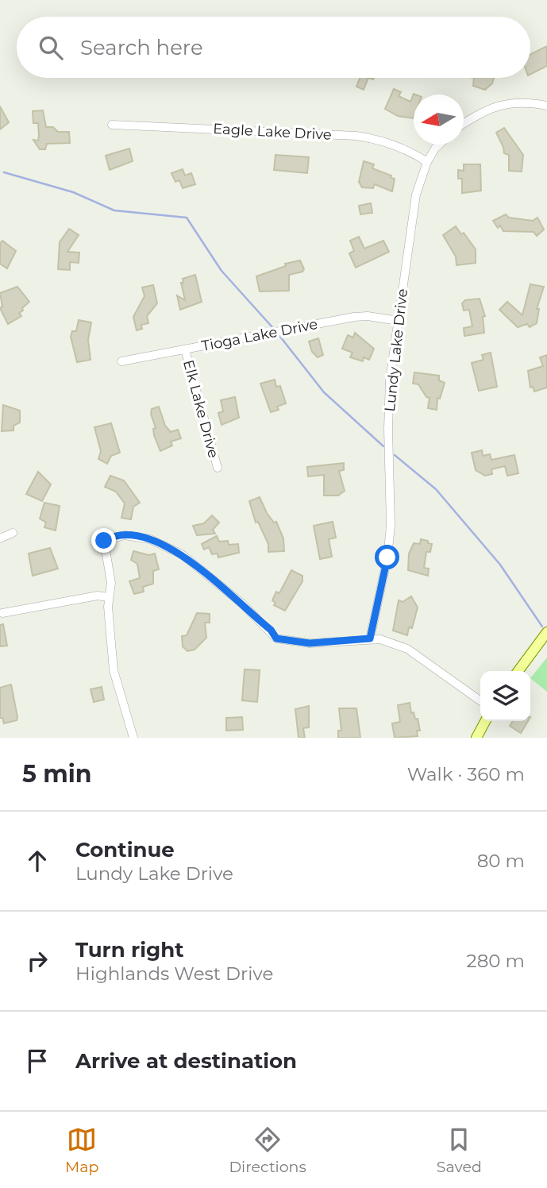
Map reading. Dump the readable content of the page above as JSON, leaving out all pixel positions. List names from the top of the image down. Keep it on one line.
{"streets":{"street":["Eagle Lake Drive","Tioga Lake Drive","Lundy Lake Drive","Elk Lake Drive"]},"crossings":[["Eagle Lake Drive","Lundy Lake Drive"],["Tioga Lake Drive","Lundy Lake Drive"],["Tioga Lake Drive","Elk Lake Drive"]],"north":"left","page":{"search":"Search here","heading":["5 min","Walk · 360 m"],"list":[["Continue","Lundy Lake Drive","80 m"],["Turn right","Highlands West Drive","280 m"],"Arrive at destination"],"nav":["Map","Directions","Saved"]}}
